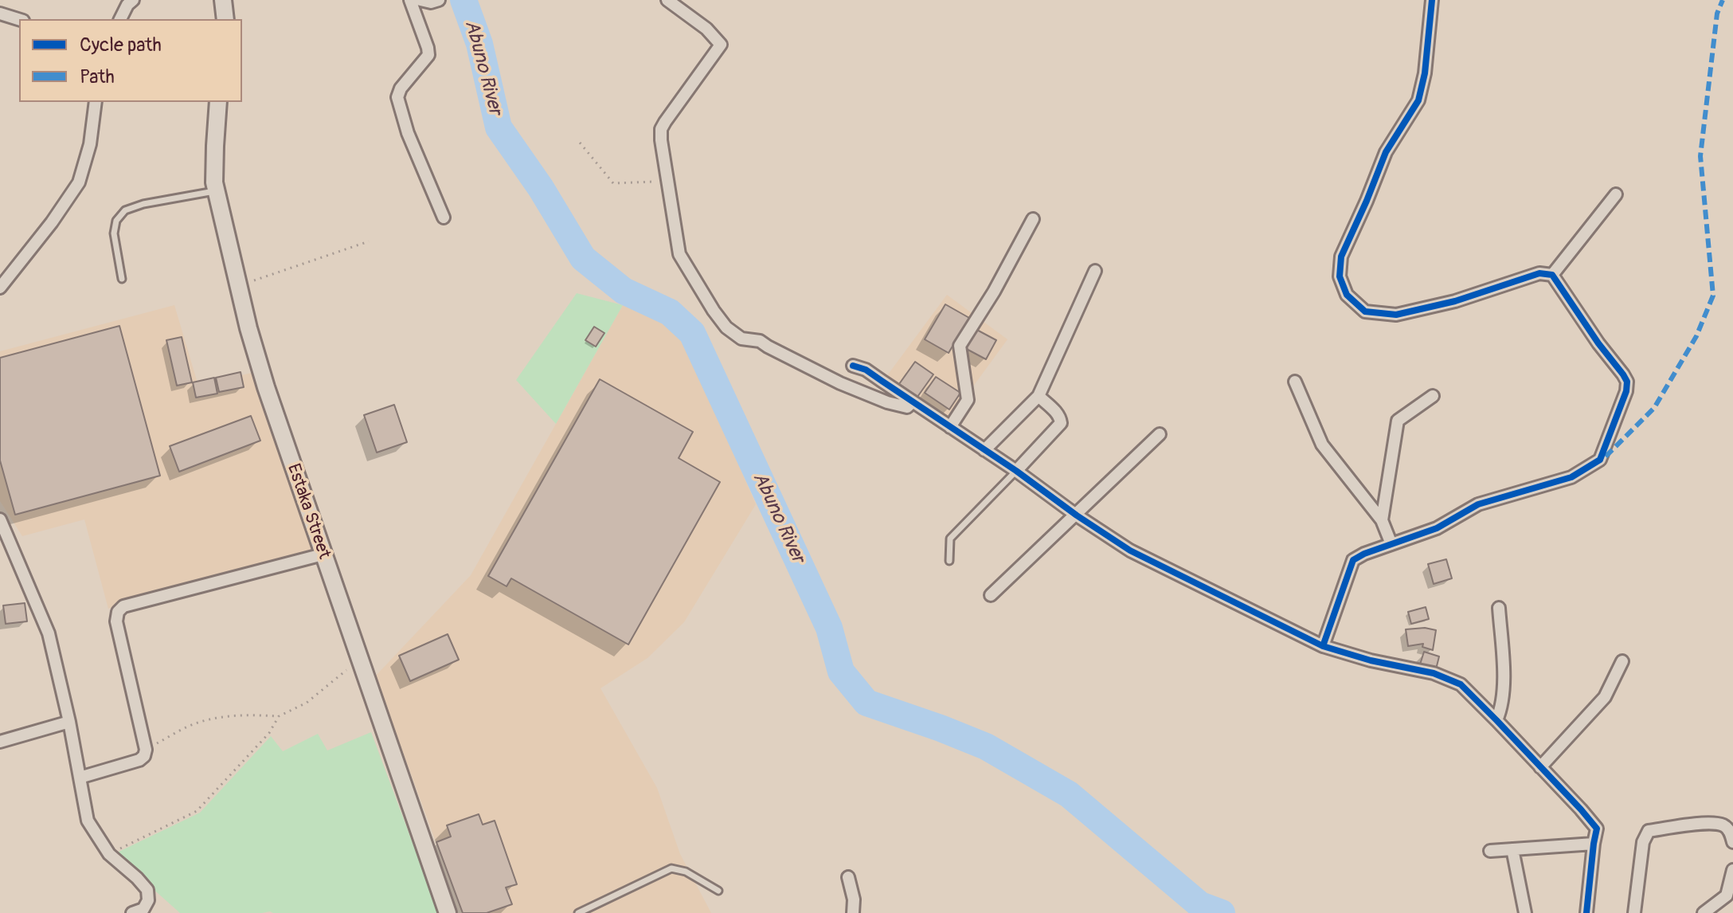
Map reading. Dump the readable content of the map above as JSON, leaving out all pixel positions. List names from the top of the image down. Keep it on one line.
{"streets":{"street":["Estaka Street"]},"water":["Abuno River"],"legend":["Cycle path","Path"]}
